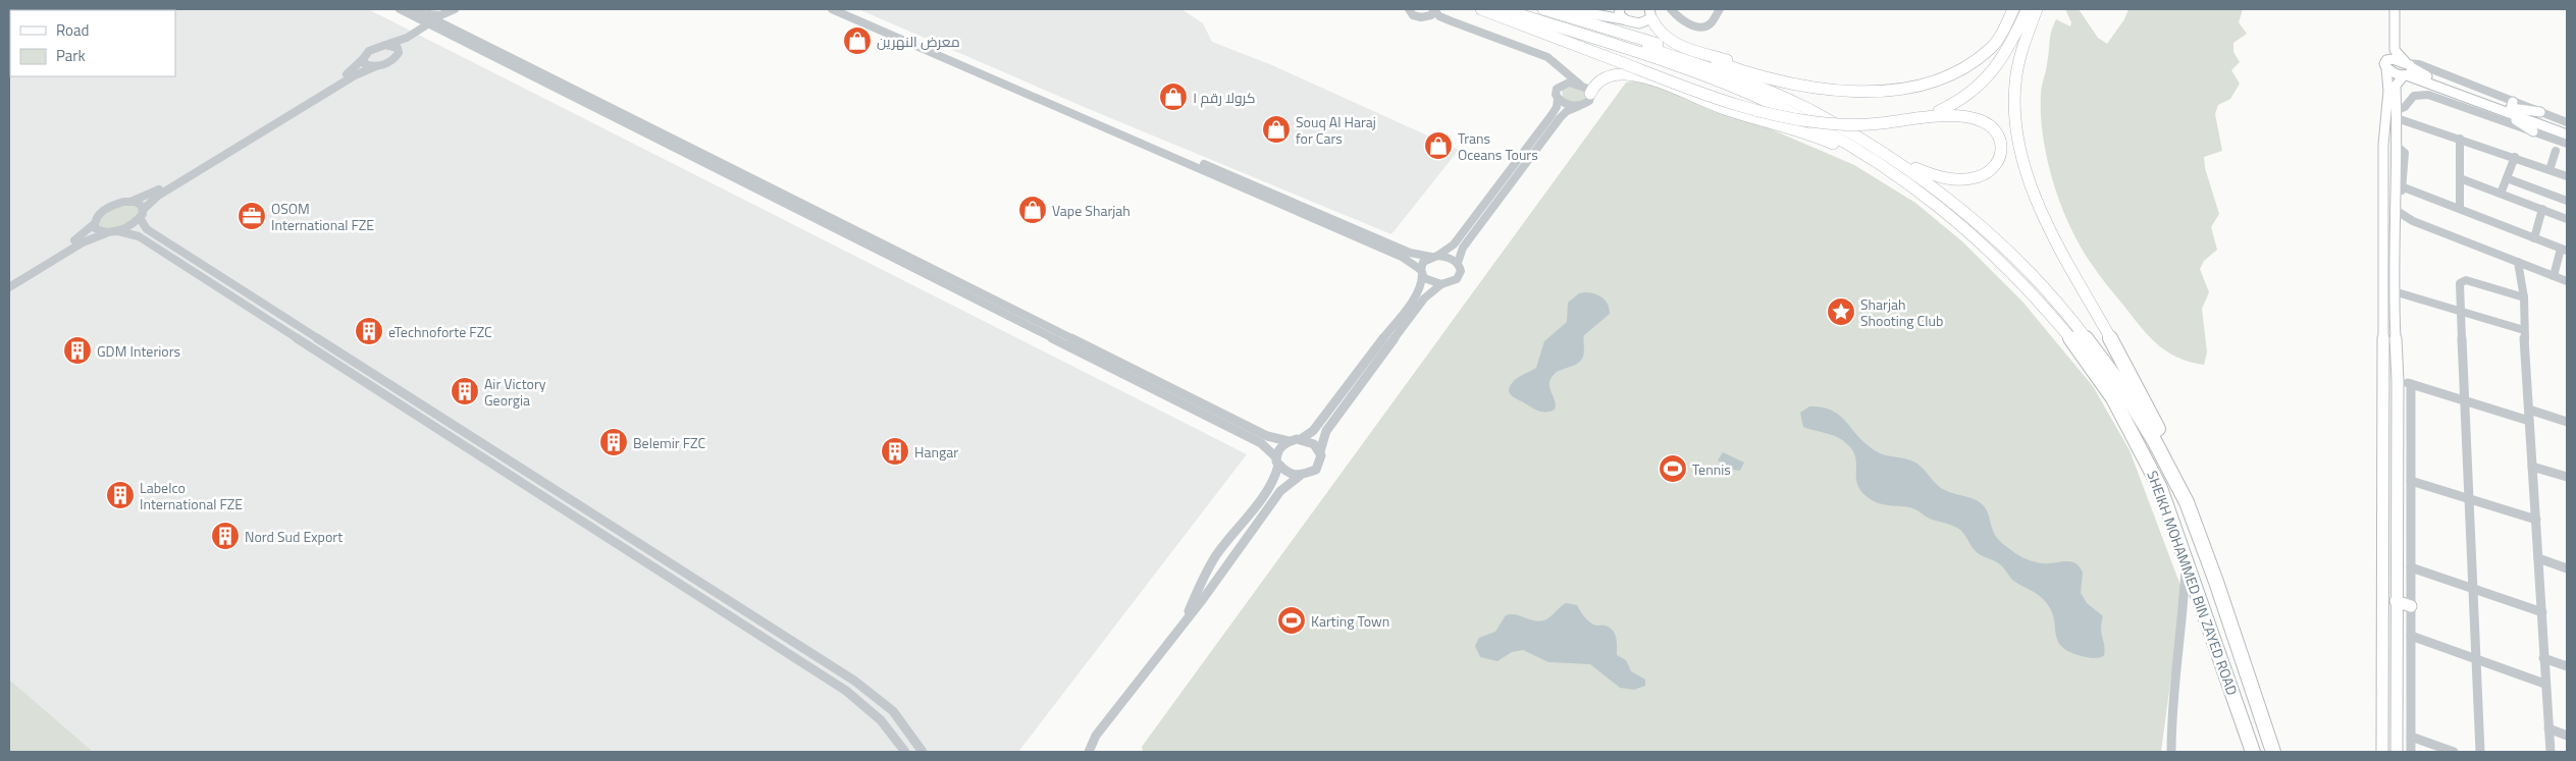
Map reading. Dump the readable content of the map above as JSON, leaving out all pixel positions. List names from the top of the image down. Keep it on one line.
{"streets":{"highway":["SHEIKH MOHAMMED BIN ZAYED ROAD"]},"places":{"shop":["معرض النهرين","كرولا رقم ١","Souq Al Haraj for Cars","Trans Oceans Tours","Vape Sharjah"],"office":["OSOM International FZE"],"place":["Sharjah Shooting Club"],"building":["eTechnoforte FZC","GDM Interiors","Air Victory Georgia","Belemir FZC","Hangar","Labelco International FZE","Nord Sud Export"],"sports":["Tennis","Karting Town"]},"legend":["Road","Park"]}
